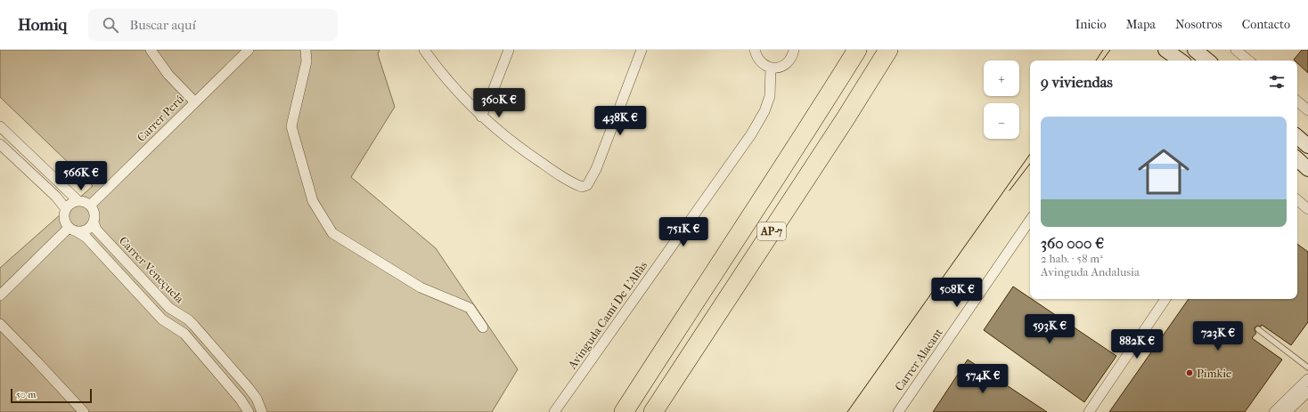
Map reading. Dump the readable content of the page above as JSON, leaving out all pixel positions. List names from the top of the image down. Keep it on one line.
{"streets":{"highway":["AP-7"],"street":["Carrer Perú","Carrer Veneçuela","Avinguda Camí De L'Alfàs","Carrer Alacant"]},"crossings":[["Carrer Perú","Carrer Veneçuela"]],"places":["Pimkie"],"scale_bar":"50 m","page":{"header":"Homiq","search":"Buscar aquí","nav":["Inicio","Mapa","Nosotros","Contacto"],"map_buttons":["+","−"],"heading":"9 viviendas","price":["360K €","438K €","566K €","751K €","508K €","593K €","723K €","882K €","574K €"],"list":[{"name":"360 000 €","note":"2 hab. · 58 m² · Avinguda Andalusia"}],"scale":"50 m"}}
